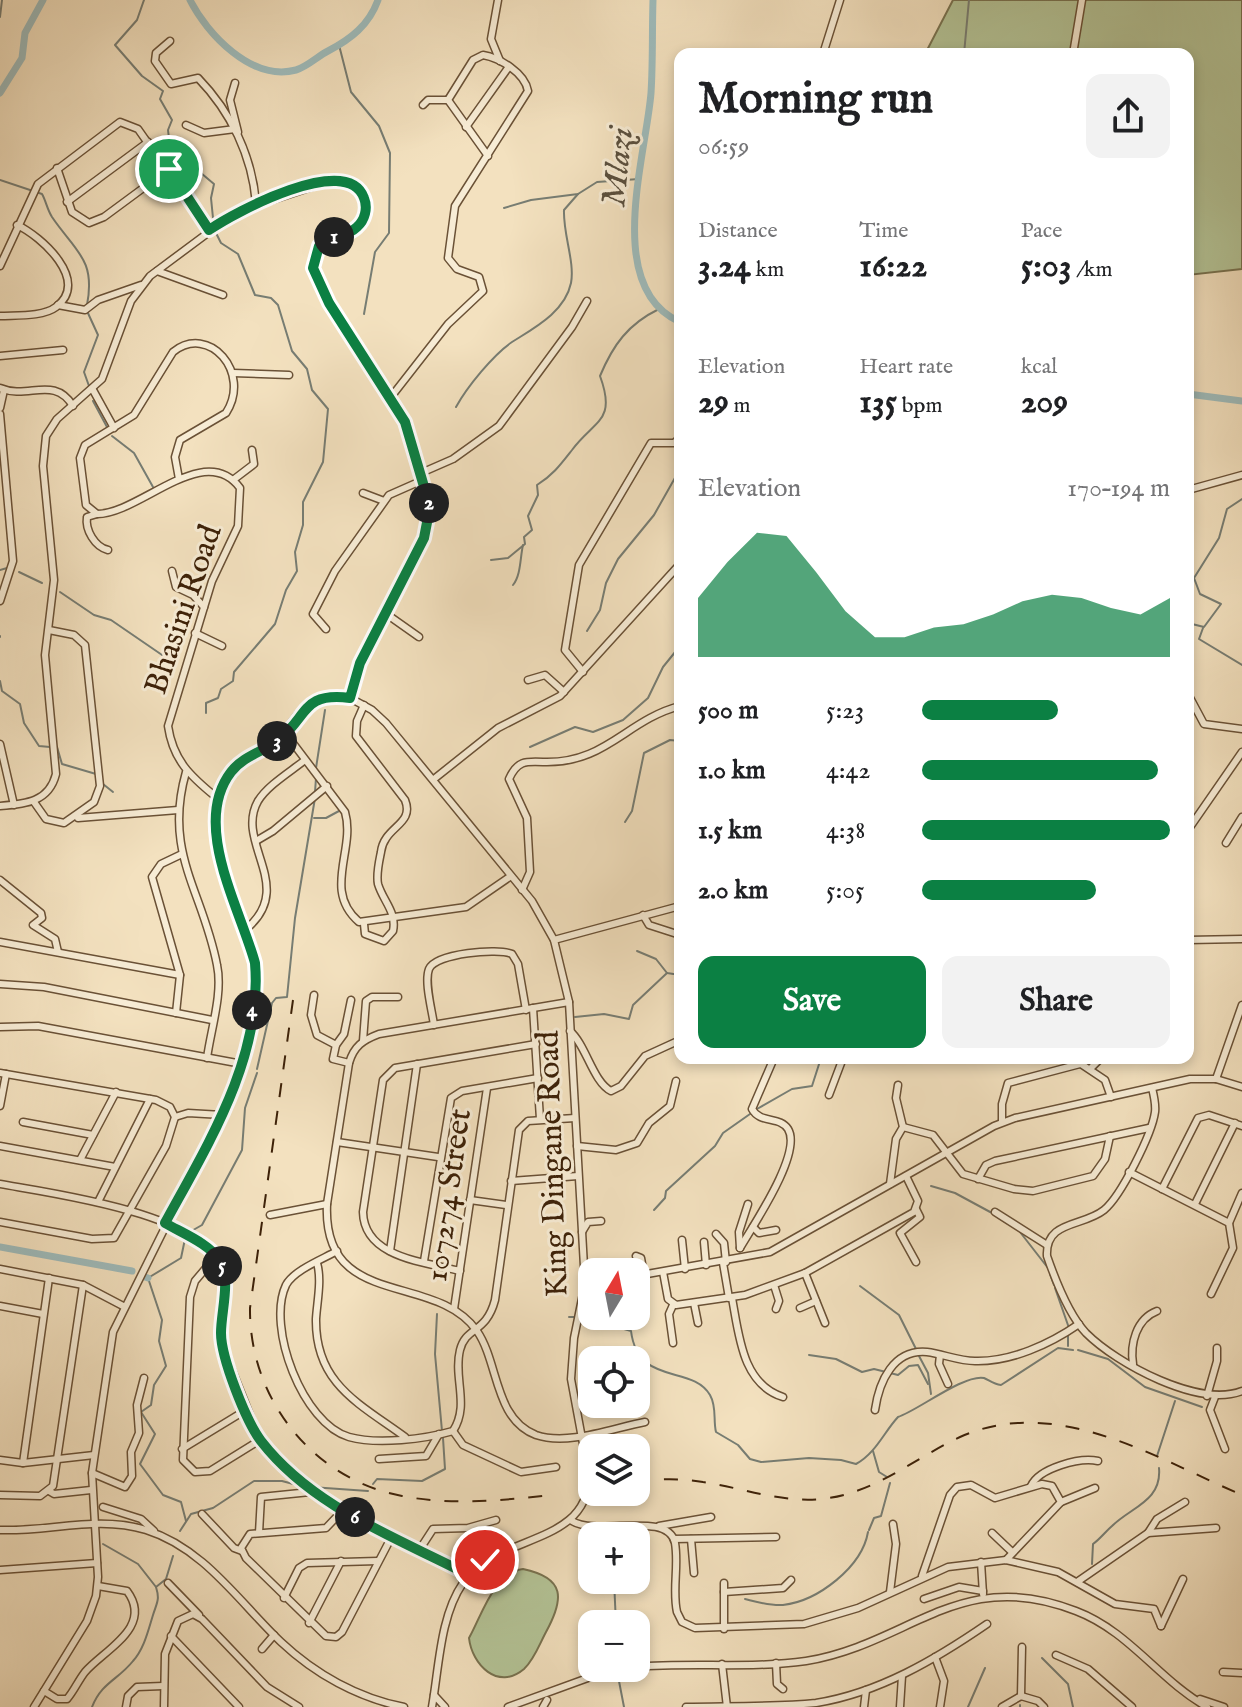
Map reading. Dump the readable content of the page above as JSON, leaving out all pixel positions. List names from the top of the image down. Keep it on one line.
{"streets":{"street":["Bhasini Road","King Dingane Road","107274 Street"]},"water":["Mlazi"],"north":"top","page":{"heading":["Morning run","06:59"],"stats":[["Distance","3.24 km"],["Time","16:22"],["Pace","5:03 /km"],["Elevation","29 m"],["Heart rate","135 bpm"],["kcal","209"]],"pins":["1","2","3","4","5","6"],"chart":["Elevation","170–194 m"],"list":[{"name":"500 m","note":"5:23"},{"name":"1.0 km","note":"4:42"},{"name":"1.5 km","note":"4:38"},{"name":"2.0 km","note":"5:05"}],"buttons":["Save","Share"],"map_buttons":["+","−"]}}
